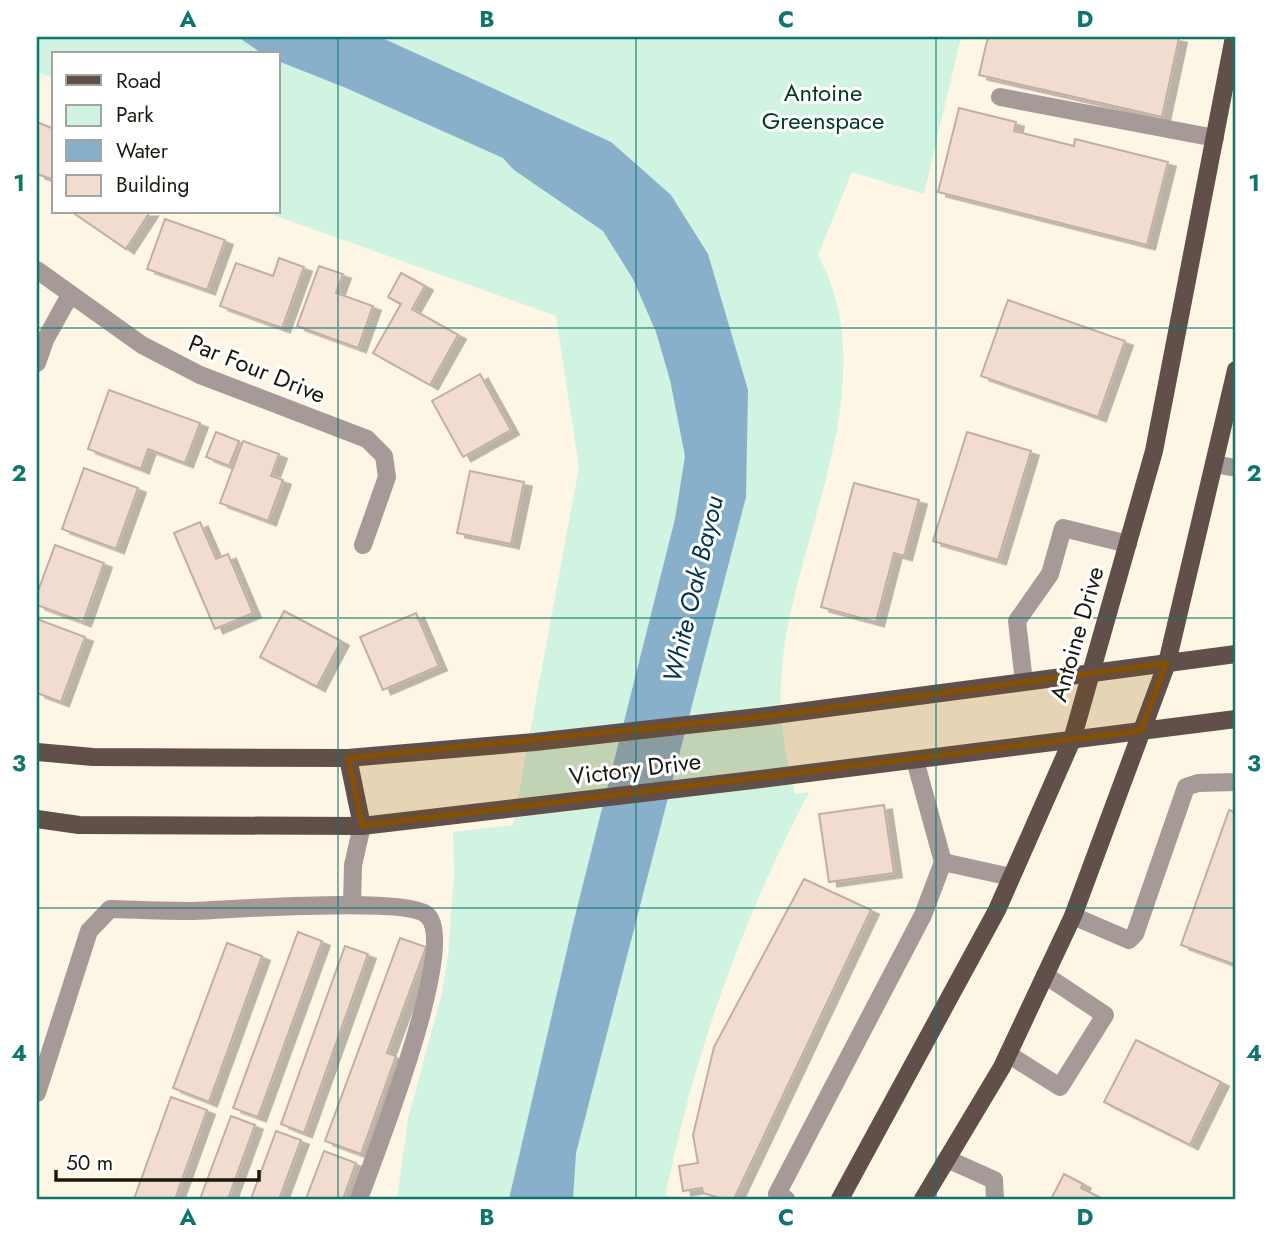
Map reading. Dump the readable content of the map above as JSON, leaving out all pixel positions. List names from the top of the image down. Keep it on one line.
{"streets":{"main road":["Antoine Drive","Victory Drive"],"street":["Par Four Drive"]},"crossings":[["Antoine Drive","Victory Drive"]],"water":["White Oak Bayou"],"parks":["Antoine Greenspace"],"legend":["Road","Park","Water","Building"],"scale_bar":"50 m","grid":{"columns":["A","B","C","D"],"rows":["1","2","3","4"]}}
